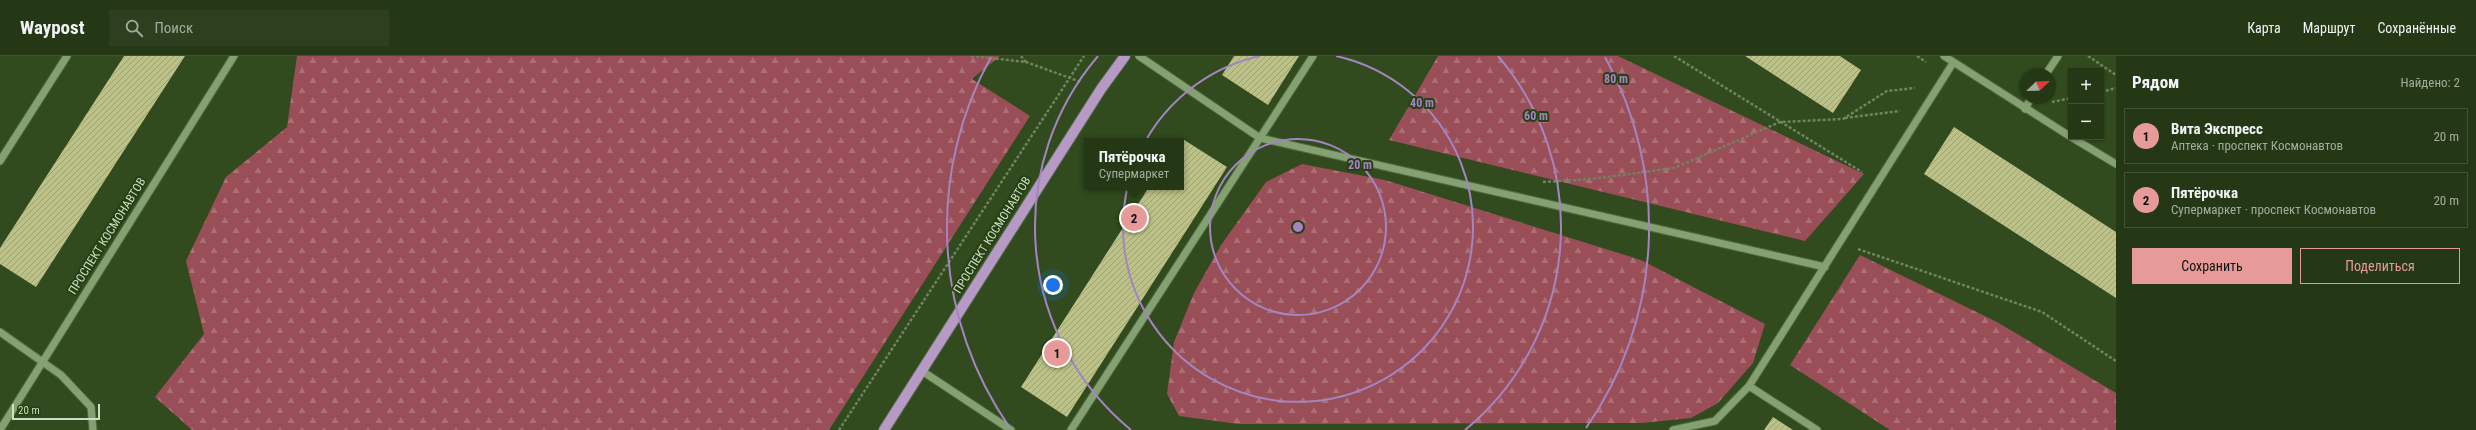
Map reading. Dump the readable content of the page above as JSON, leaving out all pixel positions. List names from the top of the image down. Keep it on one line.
{"streets":{"main road":["ПРОСПЕКТ КОСМОНАВТОВ"]},"scale_bar":"20 m","north":"top right","page":{"header":"Waypost","search":"Поиск","nav":["Карта","Маршрут","Сохранённые"],"heading":["Рядом","Найдено: 2"],"map_buttons":["+","−"],"list":[{"mark":"1","name":"Вита Экспресс","note":"Аптека · проспект Космонавтов","value":"20 m"},{"mark":"2","name":"Пятёрочка","note":"Супермаркет · проспект Космонавтов","value":"20 m"}],"popup":["Пятёрочка","Супермаркет"],"pins":["2","1"],"buttons":["Сохранить","Поделиться"],"scale":"20 m"},"rings":["80 m","40 m","60 m","20 m"]}
